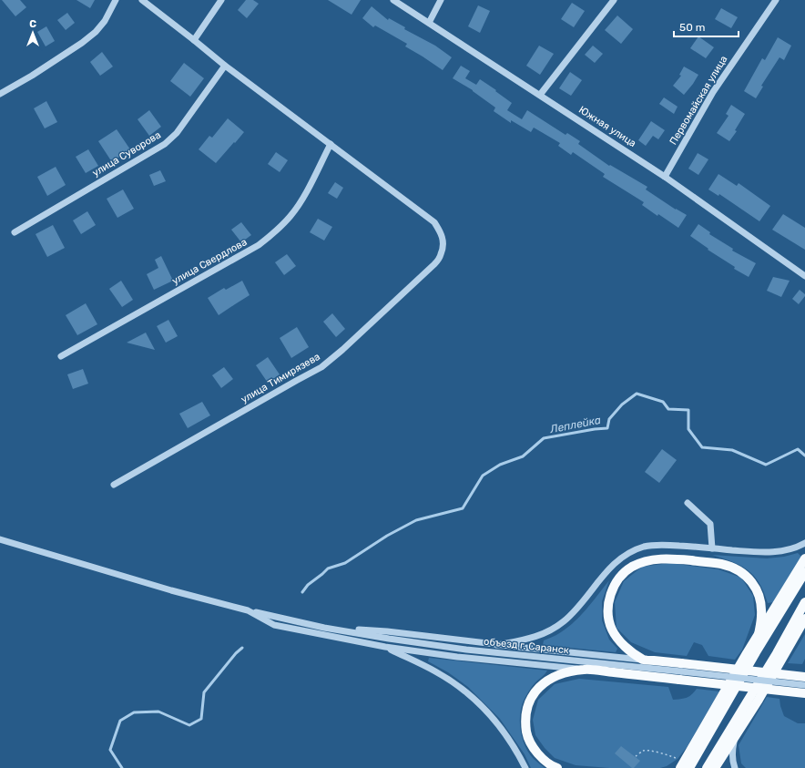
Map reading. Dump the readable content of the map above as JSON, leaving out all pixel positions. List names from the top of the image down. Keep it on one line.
{"streets":{"street":["Первомайская улица","Южная улица","улица Суворова","улица Свердлова","улица Тимирязева","объезд г. Саранск"]},"crossings":[["Первомайская улица","Южная улица"],["улица Свердлова","улица Тимирязева"]],"water":["Леплейка"],"scale_bar":"50 m","north":"top"}
